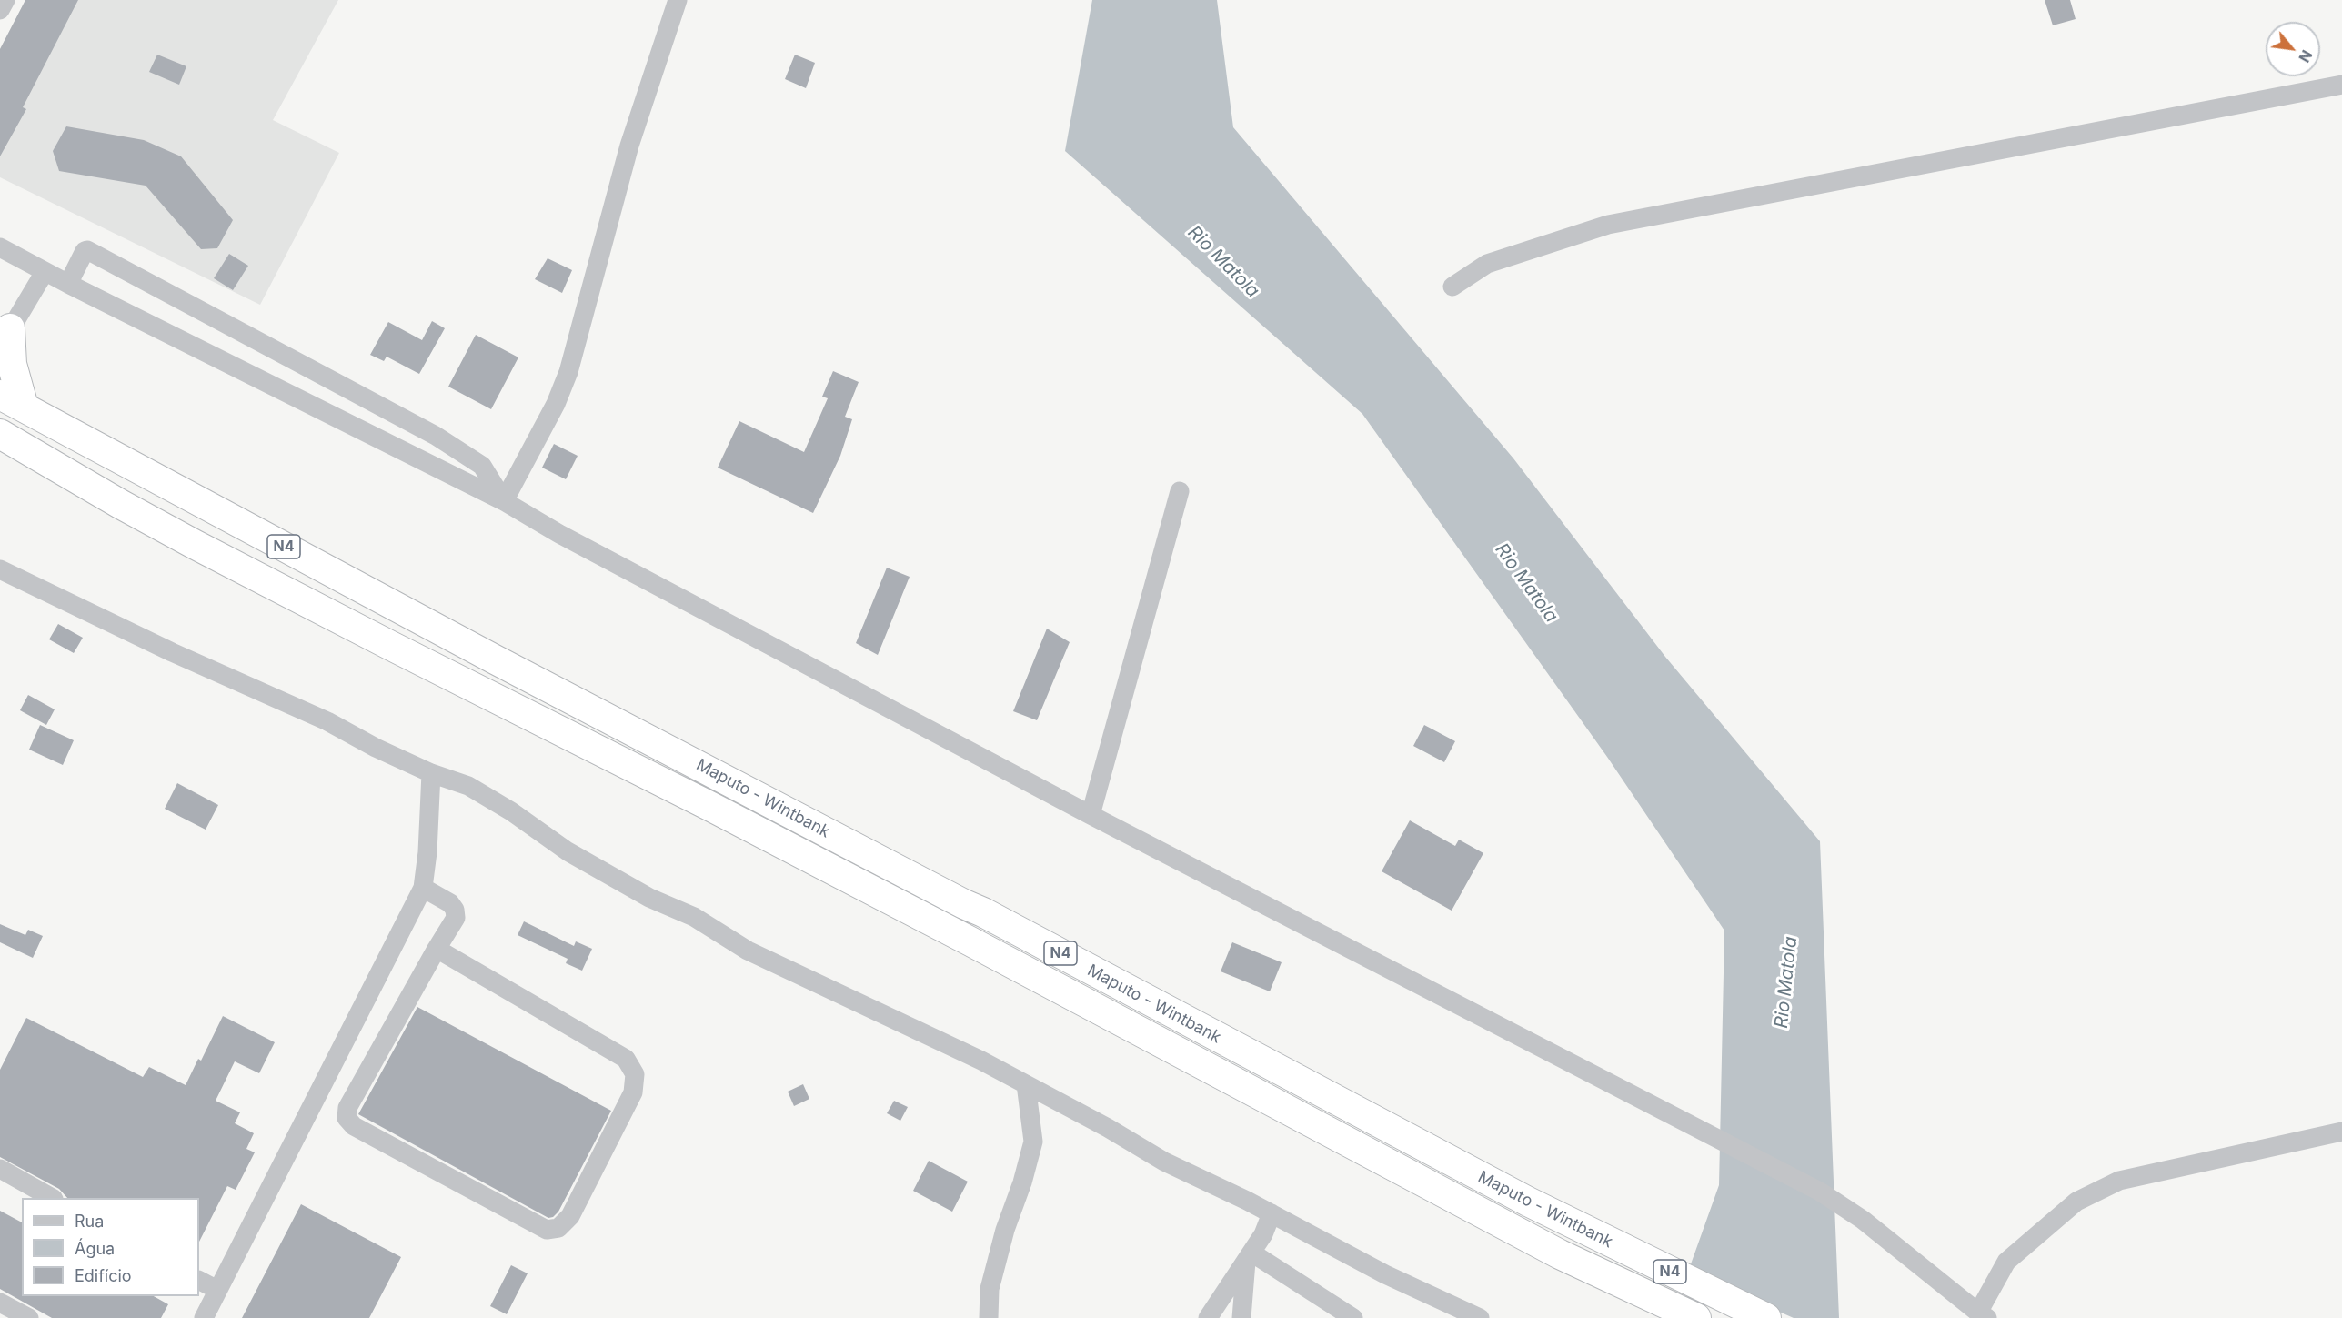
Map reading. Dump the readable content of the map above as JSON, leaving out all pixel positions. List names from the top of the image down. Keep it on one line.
{"streets":{"highway":["N4","Maputo - Wintbank"]},"crossings":[["N4","Maputo - Wintbank"]],"water":["Rio Matola"],"legend":["Rua","Água","Edifício"],"north":"bottom right"}
